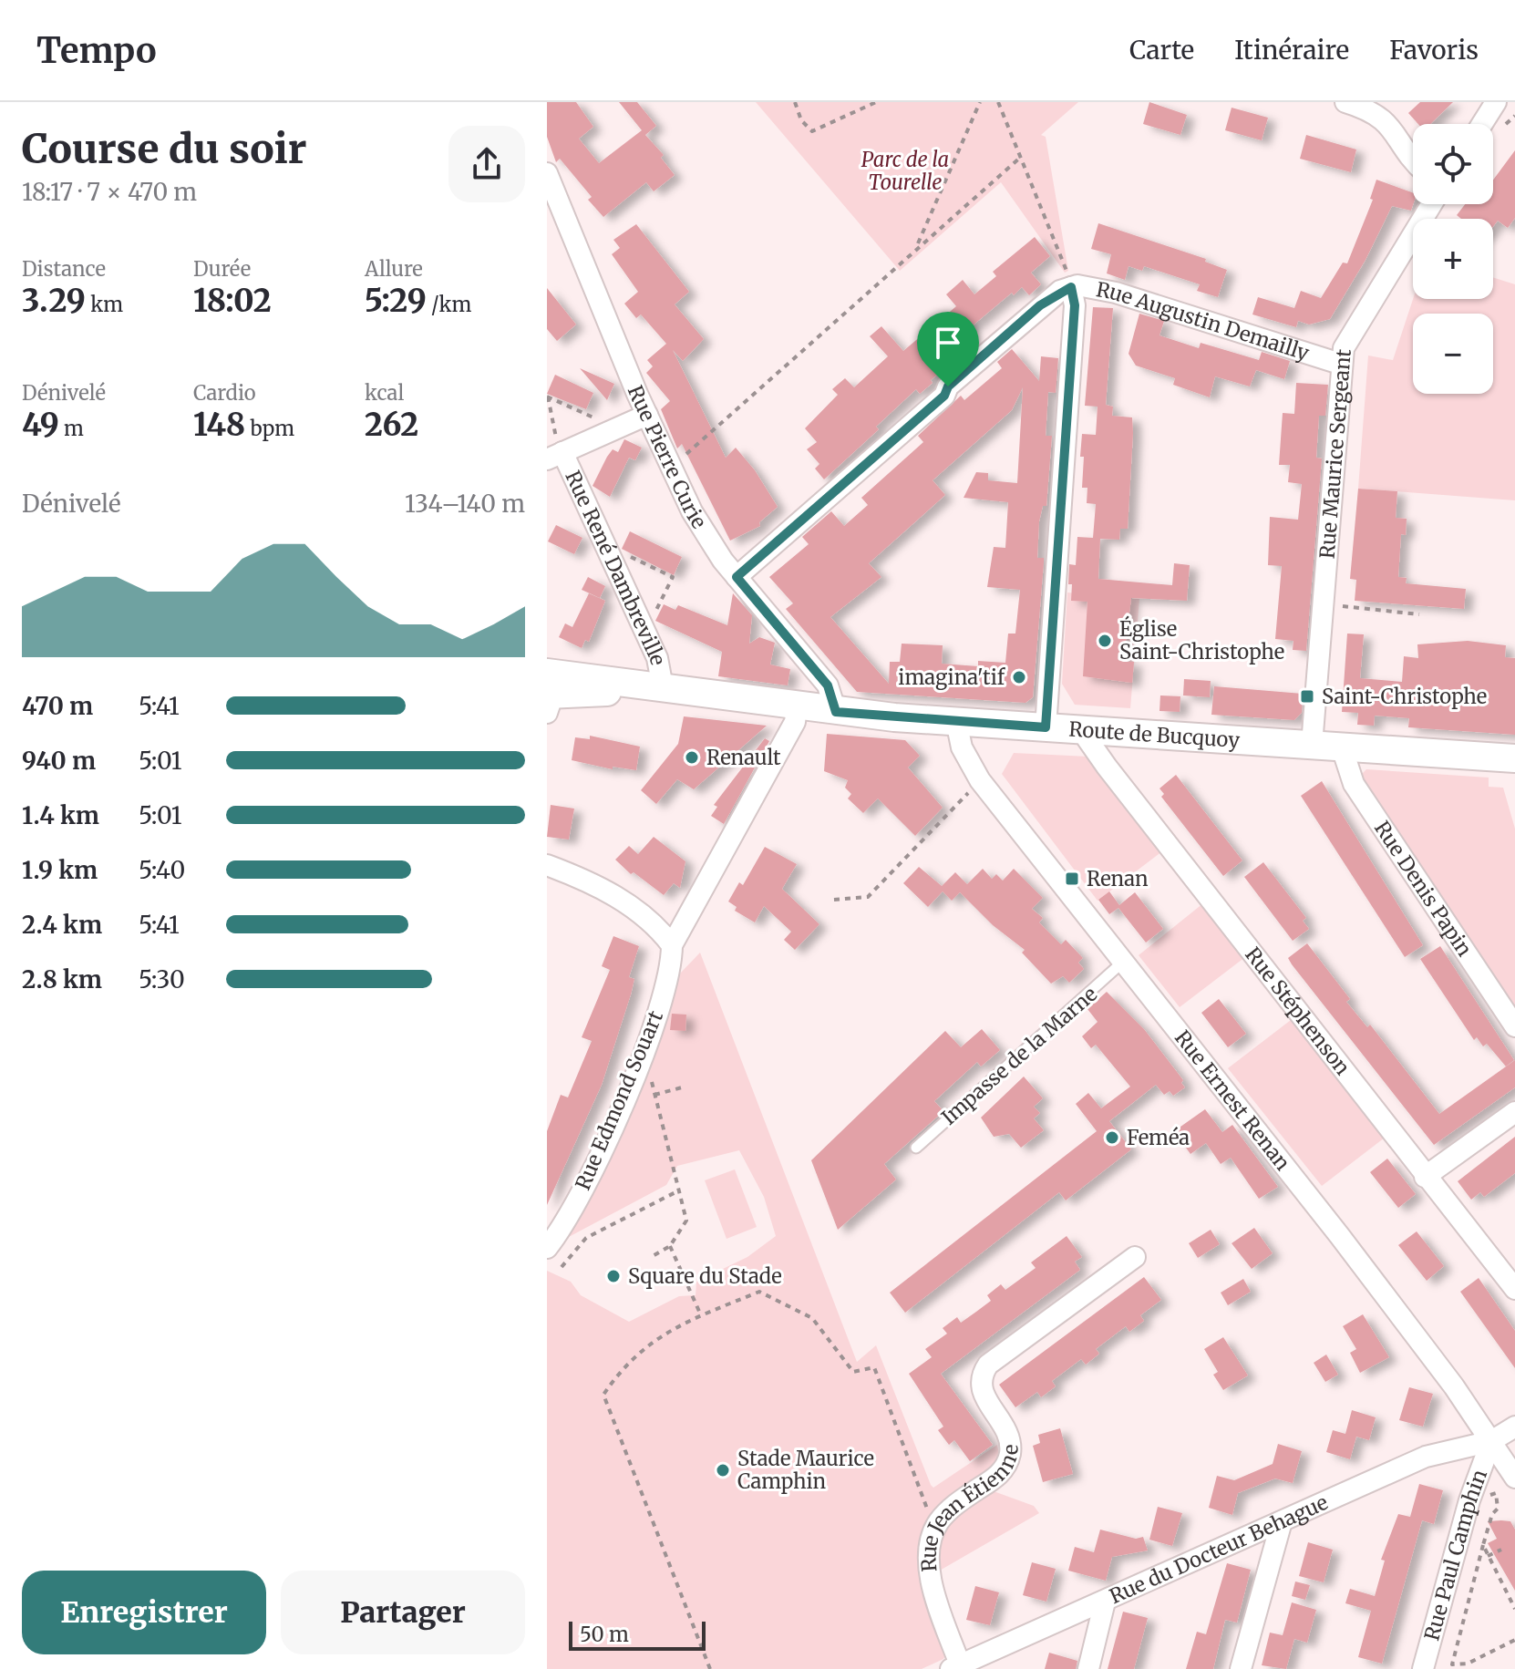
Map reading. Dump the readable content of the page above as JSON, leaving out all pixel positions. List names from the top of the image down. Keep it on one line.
{"streets":{"main road":["Route de Bucquoy"],"street":["Rue Augustin Demailly","Rue Maurice Sergeant","Rue Pierre Curie","Rue René Dambreville","Rue Denis Papin","Rue Stéphenson","Rue Edmond Souart","Rue Ernest Renan","Rue Jean Étienne","Rue du Docteur Behague","Rue Paul Camphin"],"lane":["Impasse de la Marne"]},"crossings":[["Rue Augustin Demailly","Rue Maurice Sergeant"],["Rue Augustin Demailly","Rue Pierre Curie"],["Rue Maurice Sergeant","Route de Bucquoy"],["Rue Pierre Curie","Route de Bucquoy"],["Rue René Dambreville","Route de Bucquoy"],["Route de Bucquoy","Rue Denis Papin"],["Route de Bucquoy","Rue Stéphenson"],["Route de Bucquoy","Rue Edmond Souart"],["Route de Bucquoy","Rue Ernest Renan"],["Impasse de la Marne","Rue Ernest Renan"],["Rue Ernest Renan","Rue du Docteur Behague"],["Rue Ernest Renan","Rue Paul Camphin"],["Rue Jean Étienne","Rue du Docteur Behague"],["Rue du Docteur Behague","Rue Paul Camphin"]],"parks":["Parc de la Tourelle"],"places":{"other":["Église Saint-Christophe","imagina'tif","Renault","Feméa","Square du Stade","Stade Maurice Camphin"],"transit":["Saint-Christophe","Renan"]},"scale_bar":"50 m","page":{"header":"Tempo","nav":["Carte","Itinéraire","Favoris"],"heading":["Course du soir","18:17 · 7 × 470 m"],"map_buttons":["+","−"],"stats":[["Distance","3.29 km"],["Durée","18:02"],["Allure","5:29 /km"],["Dénivelé","49 m"],["Cardio","148 bpm"],["kcal","262"]],"chart":["Dénivelé","134–140 m"],"list":[{"name":"470 m","note":"5:41"},{"name":"940 m","note":"5:01"},{"name":"1.4 km","note":"5:01"},{"name":"1.9 km","note":"5:40"},{"name":"2.4 km","note":"5:41"},{"name":"2.8 km","note":"5:30"}],"buttons":["Enregistrer","Partager"],"scale":"50 m"}}
